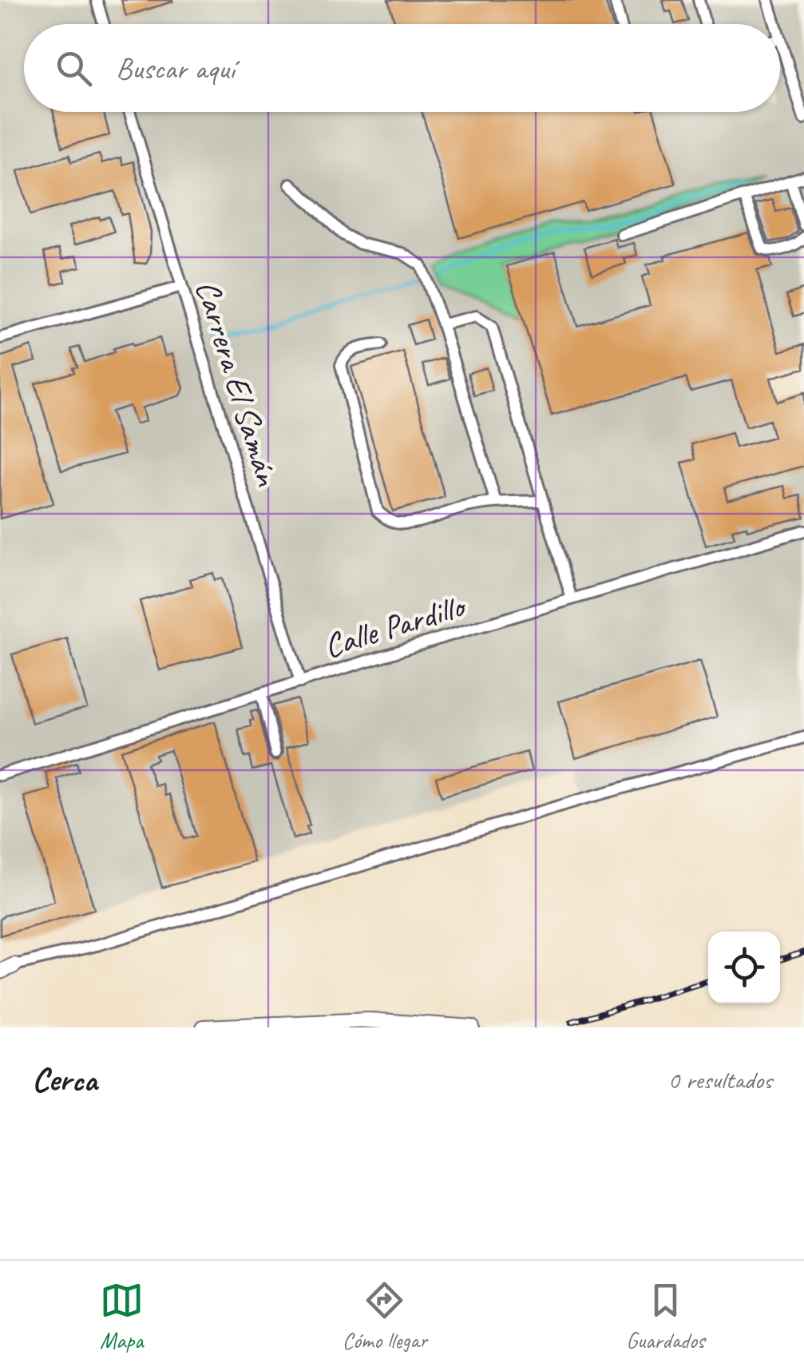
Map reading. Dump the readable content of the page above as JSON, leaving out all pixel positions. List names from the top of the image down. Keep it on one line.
{"streets":{"street":["Carrera El Samán","Calle Pardillo"]},"crossings":[["Carrera El Samán","Calle Pardillo"]],"page":{"search":"Buscar aquí","heading":["Cerca","0 resultados"],"nav":["Mapa","Cómo llegar","Guardados"]}}
